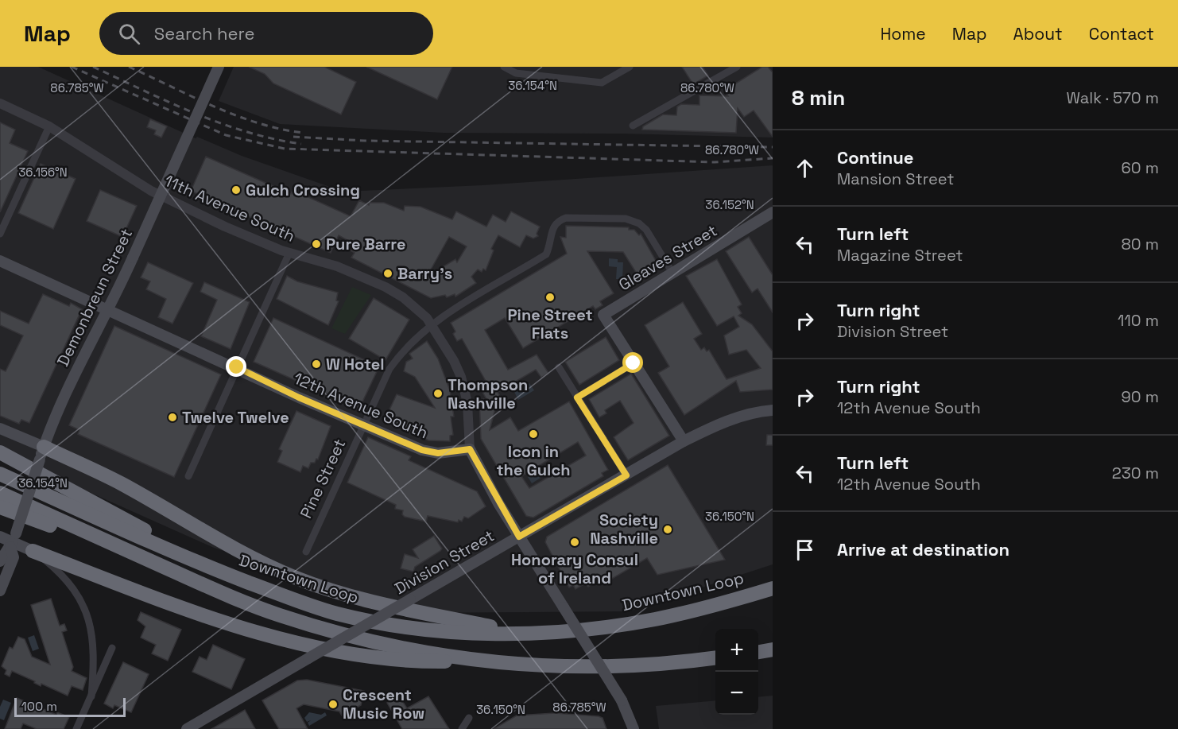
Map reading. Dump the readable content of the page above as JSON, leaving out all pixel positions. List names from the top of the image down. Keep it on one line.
{"streets":{"highway":["Downtown Loop"],"main road":["Gleaves Street","Demonbreun Street","12th Avenue South","Division Street"],"street":["11th Avenue South","Pine Street"]},"crossings":[["11th Avenue South","12th Avenue South"],["11th Avenue South","Pine Street"],["Gleaves Street","Pine Street"],["Demonbreun Street","12th Avenue South"],["12th Avenue South","Pine Street"]],"places":["Gulch Crossing","Pure Barre","Barry's","Pine Street Flats","W Hotel","Thompson Nashville","Twelve Twelve","Icon in the Gulch","Society Nashville","Honorary Consul of Ireland","Crescent Music Row"],"scale_bar":"100 m","page":{"header":"Map","search":"Search here","nav":["Home","Map","About","Contact"],"heading":["8 min","Walk · 570 m"],"list":[["Continue","Mansion Street","60 m"],["Turn left","Magazine Street","80 m"],["Turn right","Division Street","110 m"],["Turn right","12th Avenue South","90 m"],["Turn left","12th Avenue South","230 m"],"Arrive at destination"],"map_buttons":["+","−"],"scale":"100 m"},"coordinates":["36.154°N","86.785°W","86.780°W","36.156°N","36.152°N","36.150°N"]}
